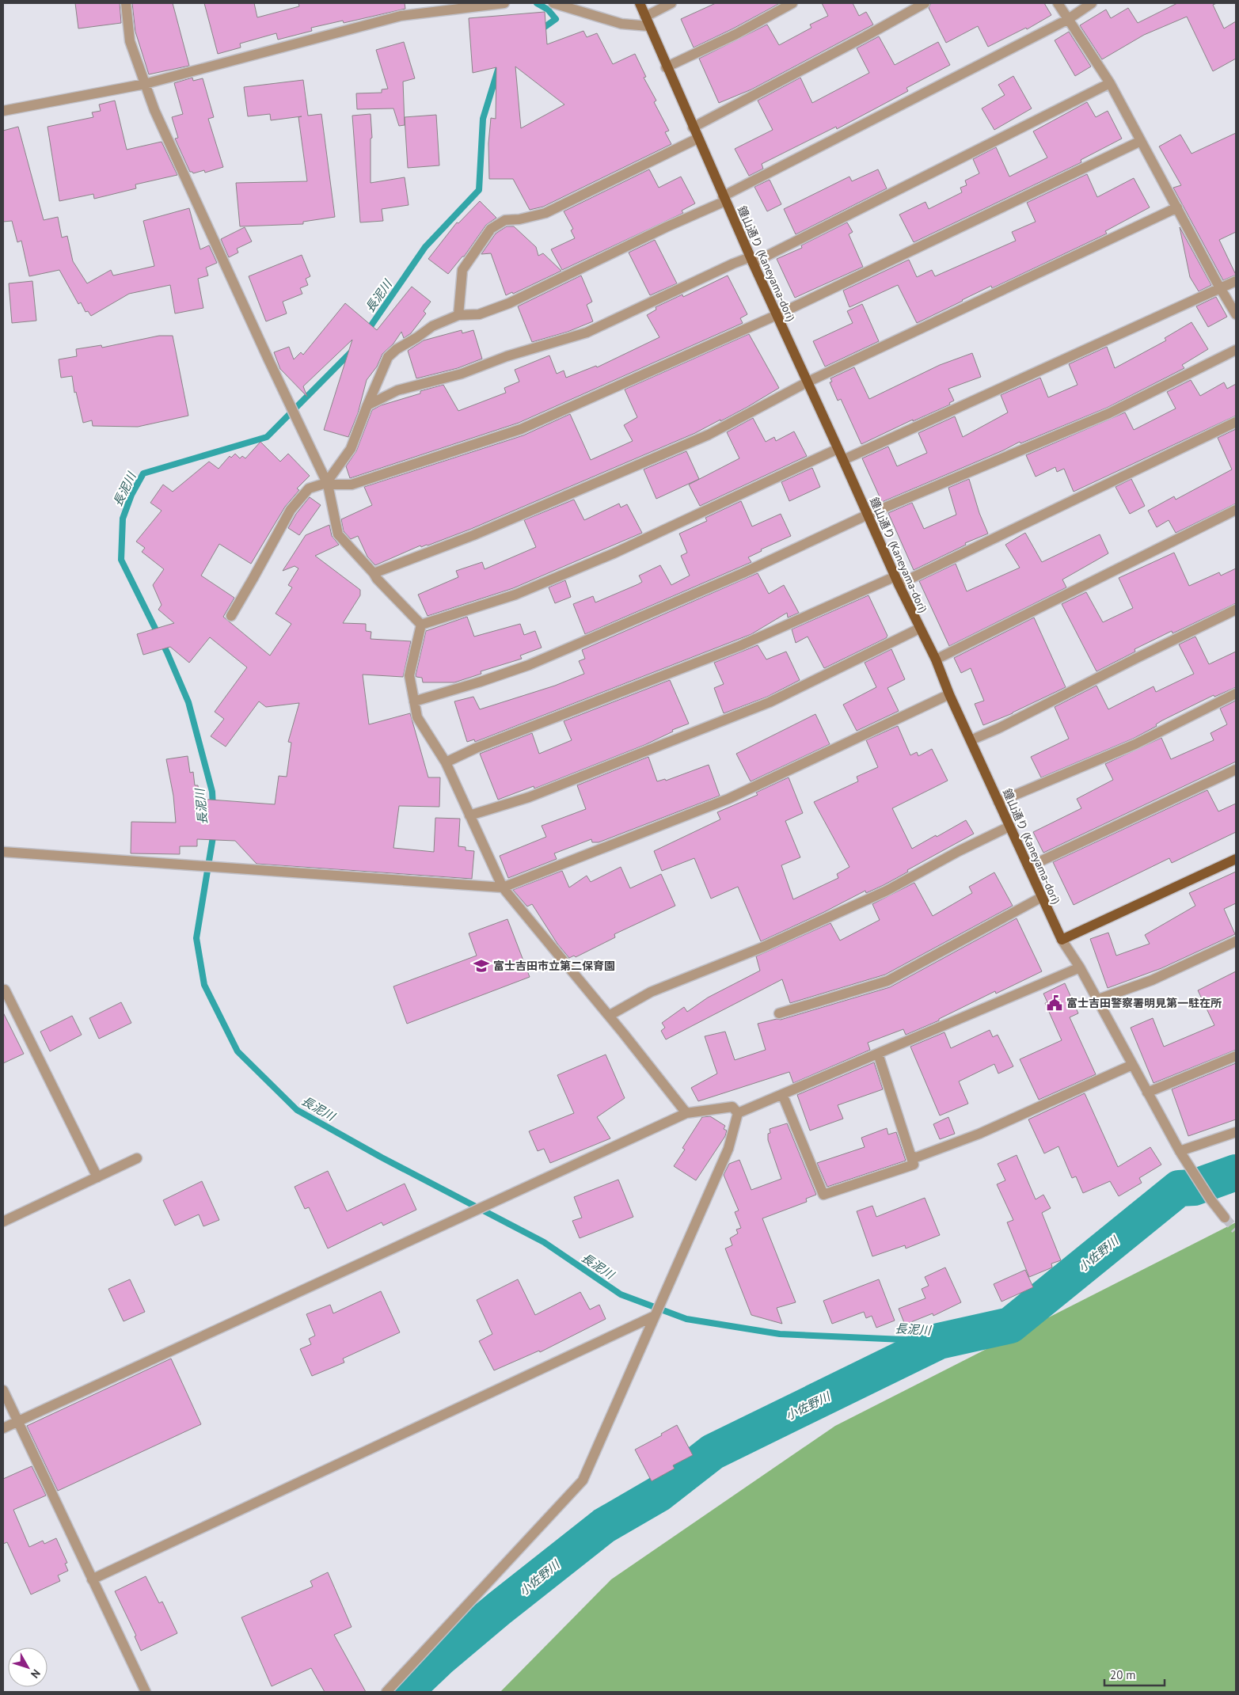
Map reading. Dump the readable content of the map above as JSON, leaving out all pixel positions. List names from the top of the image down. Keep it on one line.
{"streets":{"main road":["鐘山通り (Kaneyama-dori)"]},"water":["長泥川","小佐野川"],"places":{"school or university":["富士吉田市立第二保育園"],"public building":["富士吉田警察署明見第一駐在所"]},"scale_bar":"20 m","north":"bottom right"}
